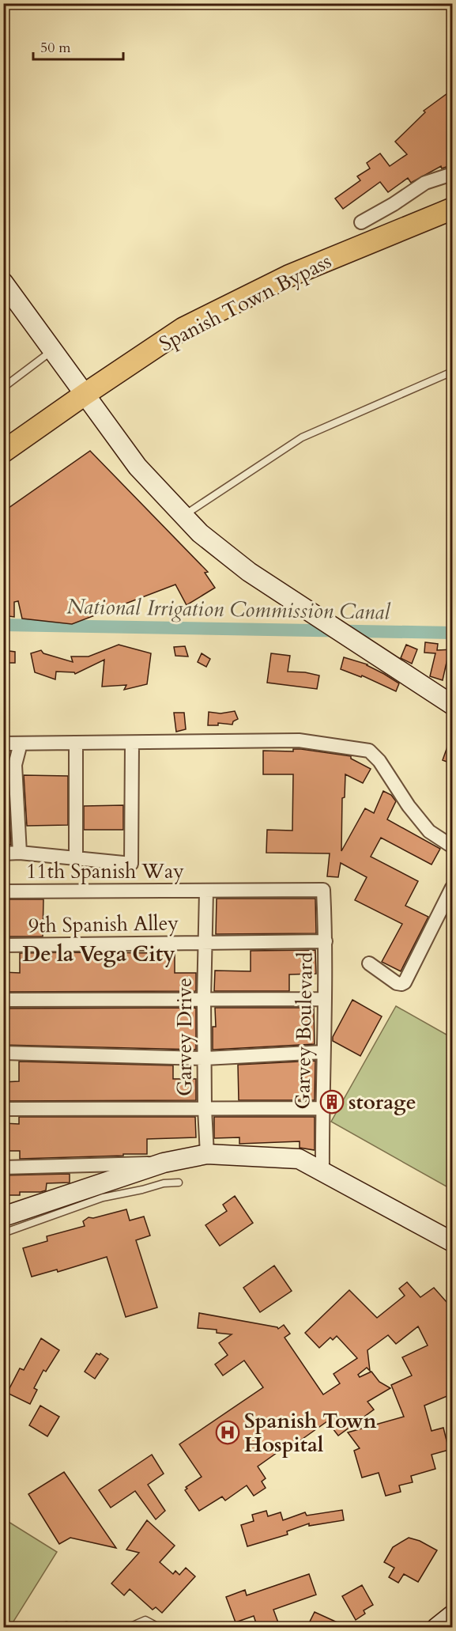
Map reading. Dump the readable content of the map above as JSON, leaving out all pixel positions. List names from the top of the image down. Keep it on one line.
{"streets":{"main road":["Spanish Town Bypass"],"street":["11th Spanish Way","9th Spanish Alley","Garvey Boulevard","Garvey Drive"]},"crossings":[["11th Spanish Way","Garvey Boulevard"],["11th Spanish Way","Garvey Drive"],["9th Spanish Alley","Garvey Boulevard"],["9th Spanish Alley","Garvey Drive"]],"districts":["De la Vega City"],"water":["National Irrigation Commission Canal"],"places":{"building":["storage"],"hospital":["Spanish Town Hospital"]},"scale_bar":"50 m"}
